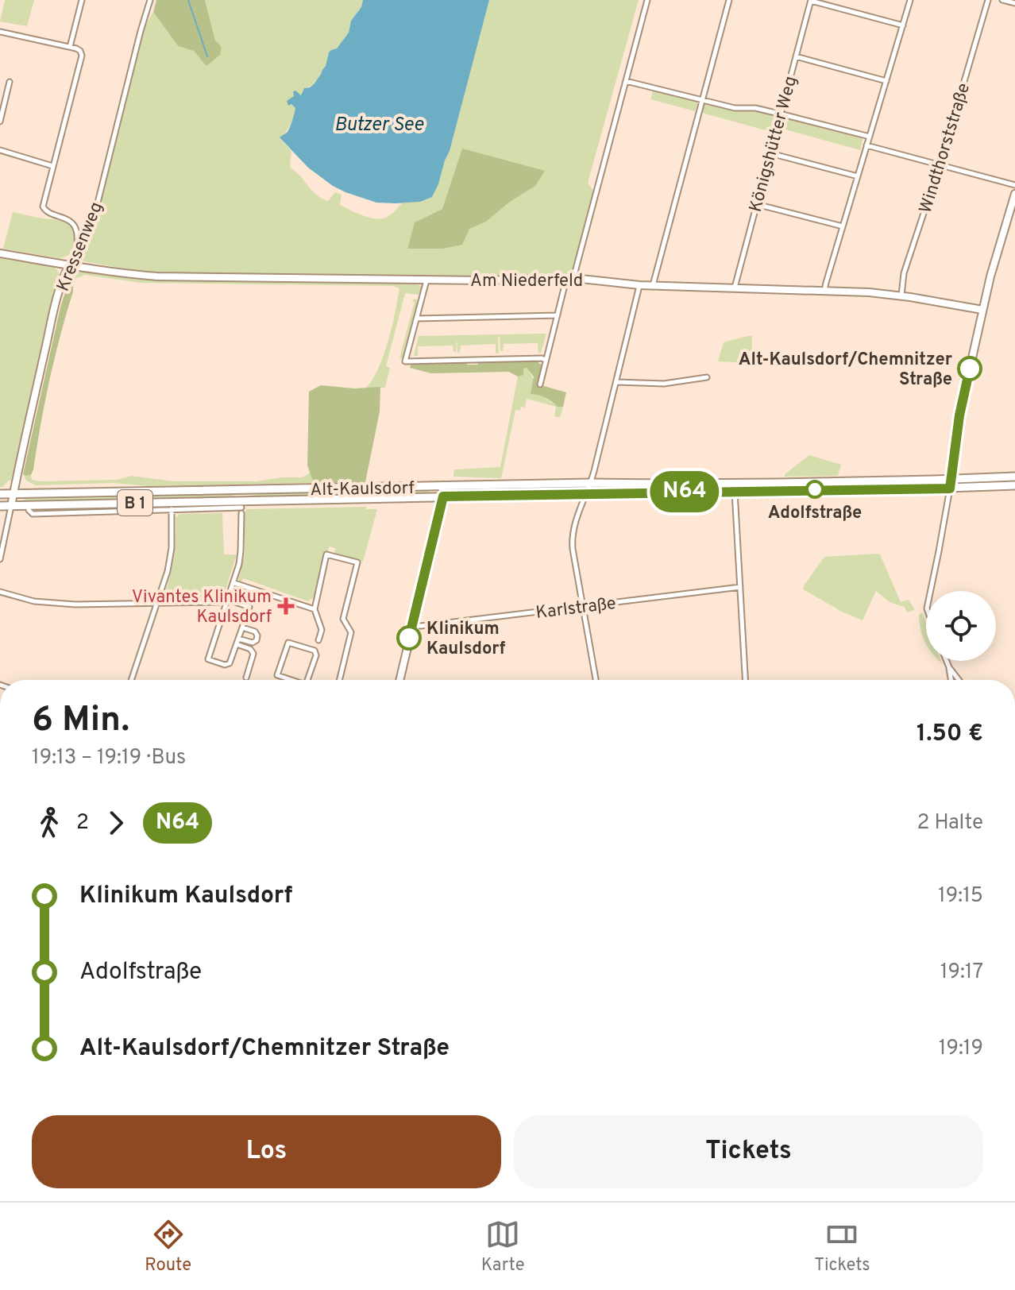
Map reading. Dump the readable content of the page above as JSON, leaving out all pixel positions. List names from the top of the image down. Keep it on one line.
{"streets":{"main road":["Alt-Kaulsdorf","B 1"],"street":["Königshütter Weg","Windthorststraße","Kressenweg","Am Niederfeld","Karlstraße"]},"crossings":[["Königshütter Weg","Am Niederfeld"],["Windthorststraße","Am Niederfeld"],["Kressenweg","Am Niederfeld"],["Kressenweg","Alt-Kaulsdorf"],["Kressenweg","B 1"],["Alt-Kaulsdorf","B 1"]],"water":["Butzer See"],"places":{"other":["Alt-Kaulsdorf/Chemnitzer Straße","Adolfstraße","Klinikum Kaulsdorf"],"health":["Vivantes Klinikum Kaulsdorf"]},"lines":["bus line N64"],"page":{"on_map":"N64","heading":["6 Min.","19:13 – 19:19 · Bus","1.50 €"],"legs":["2","N64","2 Halte"],"list":[{"name":"Klinikum Kaulsdorf","value":"19:15"},{"name":"Adolfstraße","value":"19:17"},{"name":"Alt-Kaulsdorf/Chemnitzer Straße","value":"19:19"}],"buttons":["Los","Tickets"],"tabs":["Route","Karte","Tickets"]}}
